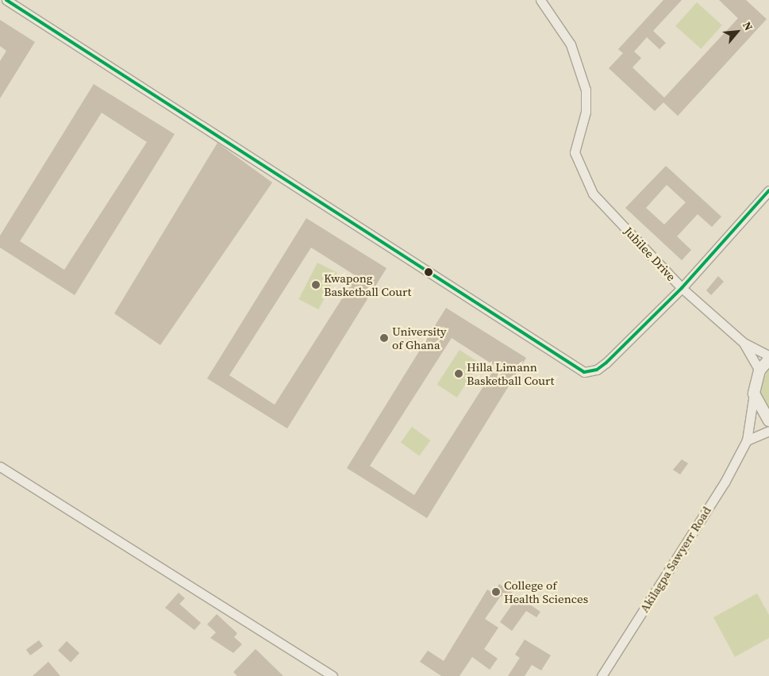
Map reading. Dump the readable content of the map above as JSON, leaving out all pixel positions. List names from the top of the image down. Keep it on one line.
{"streets":{"street":["Jubilee Drive","Akilagpa Sawyerr Road"]},"places":["Kwapong Basketball Court","University of Ghana","Hilla Limann Basketball Court","College of Health Sciences"],"north":"top right"}
